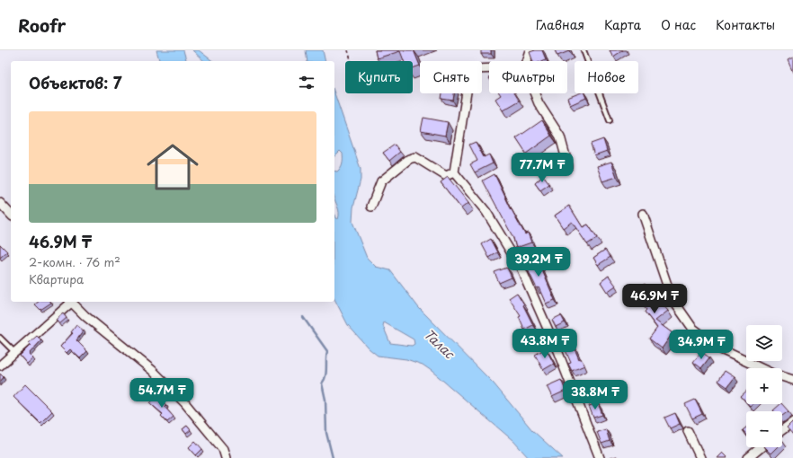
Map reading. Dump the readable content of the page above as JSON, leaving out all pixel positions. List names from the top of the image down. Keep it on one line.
{"water":["Талас"],"page":{"header":"Roofr","nav":["Главная","Карта","О нас","Контакты"],"chip":["Купить","Снять","Фильтры","Новое"],"heading":"Объектов: 7","list":[{"name":"46.9M ₸","note":"2-комн. · 76 m² · Квартира"}],"price":["77.7M ₸","39.2M ₸","46.9M ₸","43.8M ₸","34.9M ₸","54.7M ₸","38.8M ₸"],"map_buttons":["+","−"]}}
